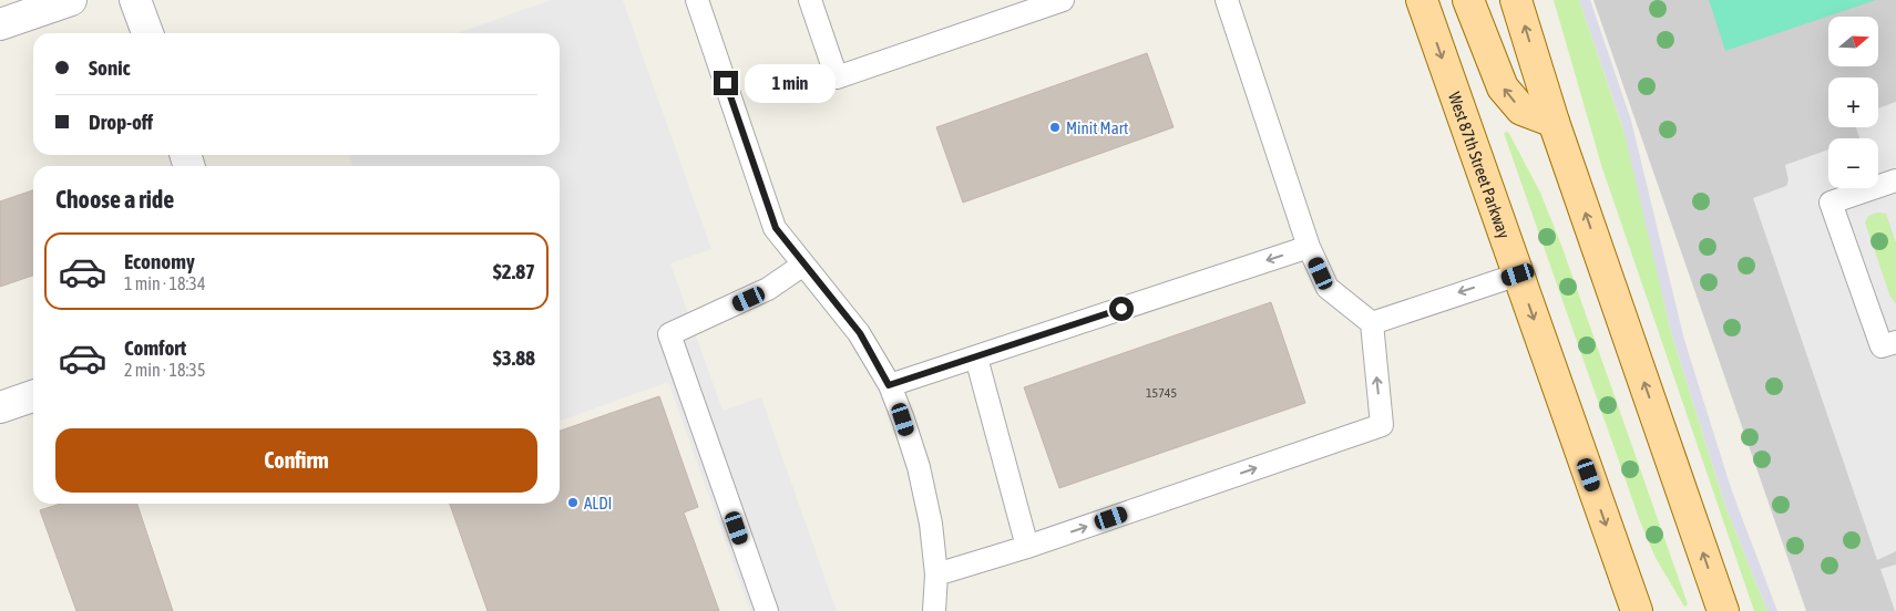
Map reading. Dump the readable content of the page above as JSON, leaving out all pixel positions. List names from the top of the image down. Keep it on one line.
{"streets":{"main road":["West 87th Street Parkway"]},"places":["Minit Mart","ALDI"],"house_numbers":["15745"],"north":"right","page":{"map_buttons":["+","−"],"banner":["Sonic","Drop-off"],"bubble":"1 min","heading":"Choose a ride","list":[{"name":"Economy","note":"1 min · 18:34","value":"$2.87"},{"name":"Comfort","note":"2 min · 18:35","value":"$3.88"}],"buttons":"Confirm"}}
